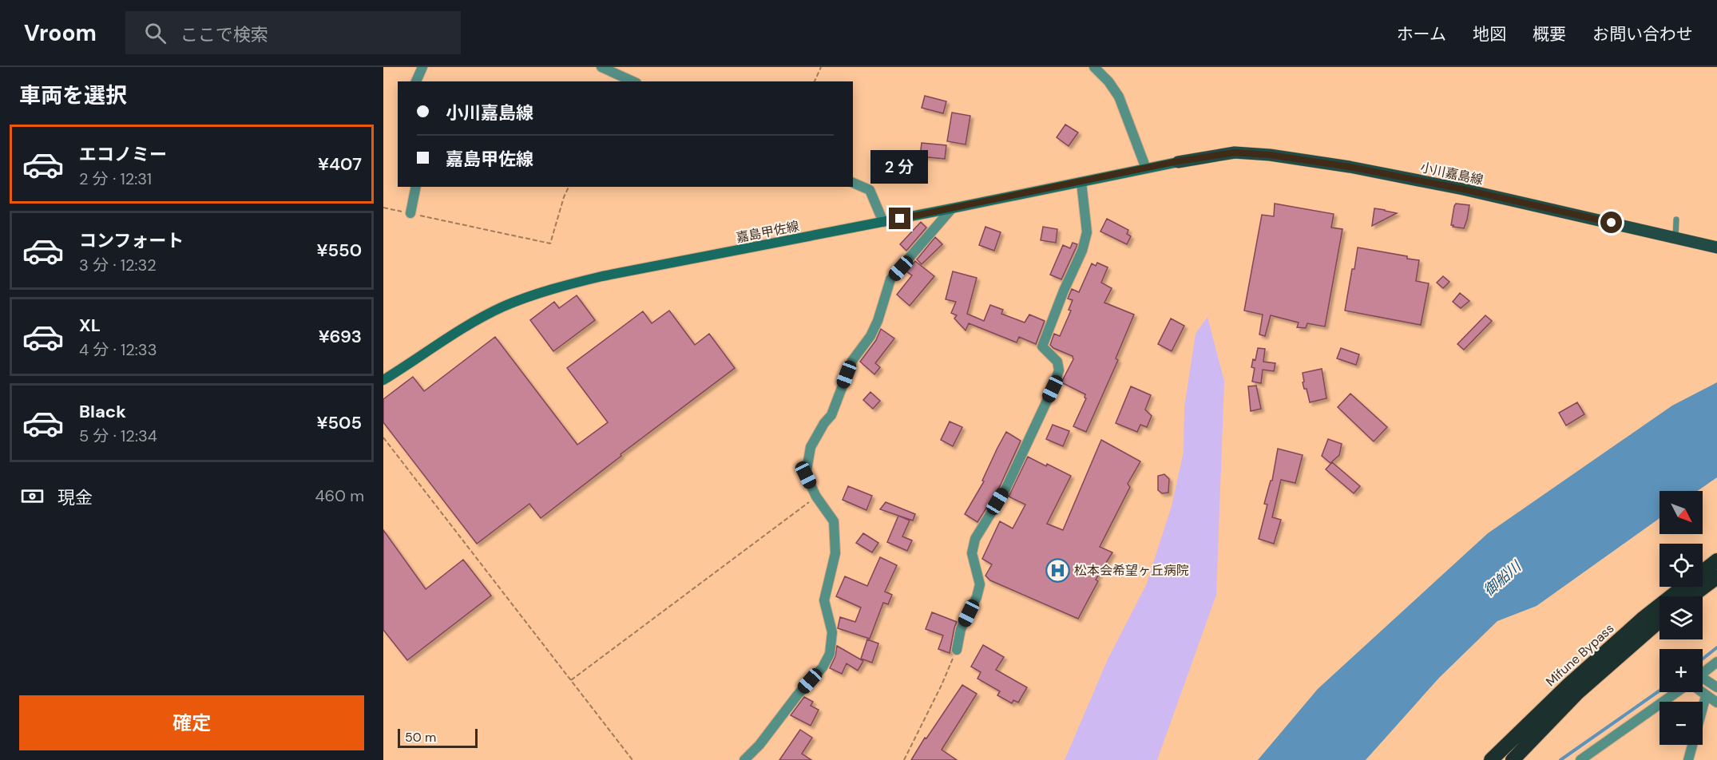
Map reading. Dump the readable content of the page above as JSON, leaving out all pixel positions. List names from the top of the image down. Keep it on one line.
{"streets":{"highway":["Mifune Bypass"],"main road":["小川嘉島線","嘉島甲佐線"]},"crossings":[["小川嘉島線","嘉島甲佐線"]],"water":["御船川"],"places":{"hospital":["松本会希望ヶ丘病院"]},"scale_bar":"50 m","north":"bottom right","page":{"header":"Vroom","search":"ここで検索","nav":["ホーム","地図","概要","お問い合わせ"],"heading":"車両を選択","banner":["小川嘉島線","嘉島甲佐線"],"list":[{"name":"エコノミー","note":"2 分 · 12:31","value":"¥407"},{"name":"コンフォート","note":"3 分 · 12:32","value":"¥550"},{"name":"XL","note":"4 分 · 12:33","value":"¥693"},{"name":"Black","note":"5 分 · 12:34","value":"¥505"}],"bubble":"2 分","pay":["現金","460 m"],"map_buttons":["+","−"],"buttons":"確定","scale":"50 m"}}
